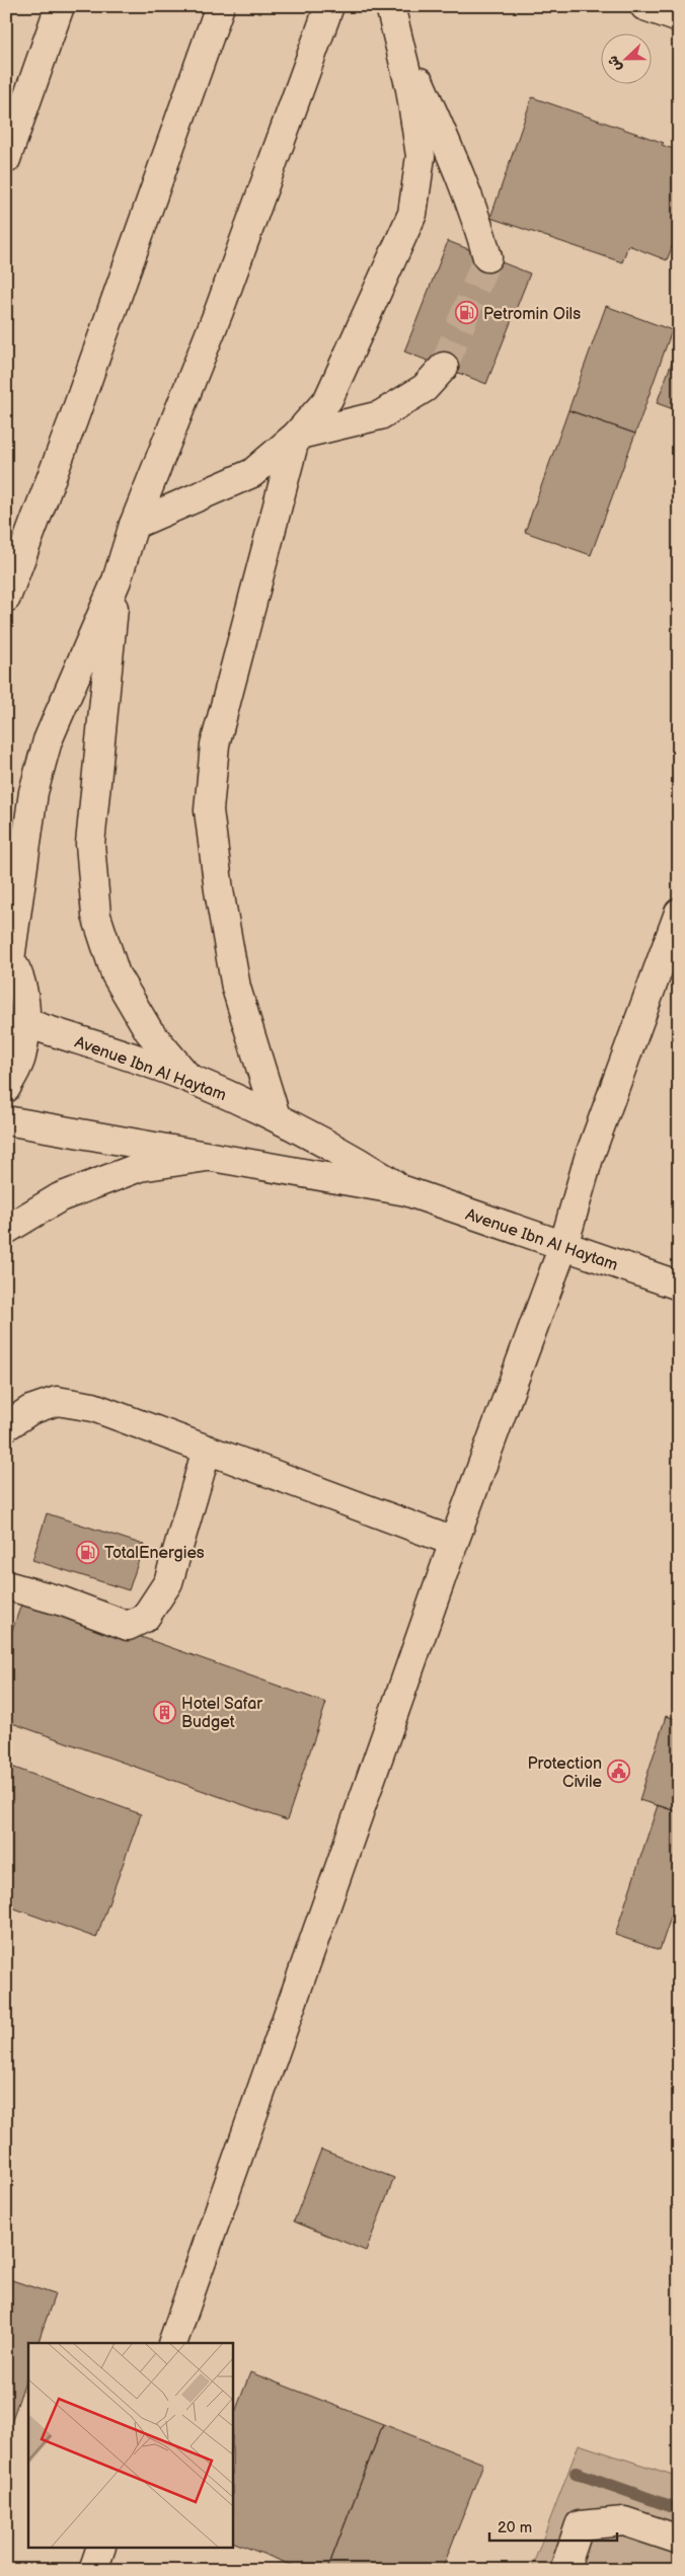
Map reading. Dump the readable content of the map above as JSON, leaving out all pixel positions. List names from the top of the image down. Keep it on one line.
{"streets":{"main road":["Avenue Ibn Al Haytam"]},"places":{"fuel station":["Petromin Oils","TotalEnergies"],"building":["Hotel Safar Budget"],"public building":["Protection Civile"]},"scale_bar":"20 m","north":"left"}
